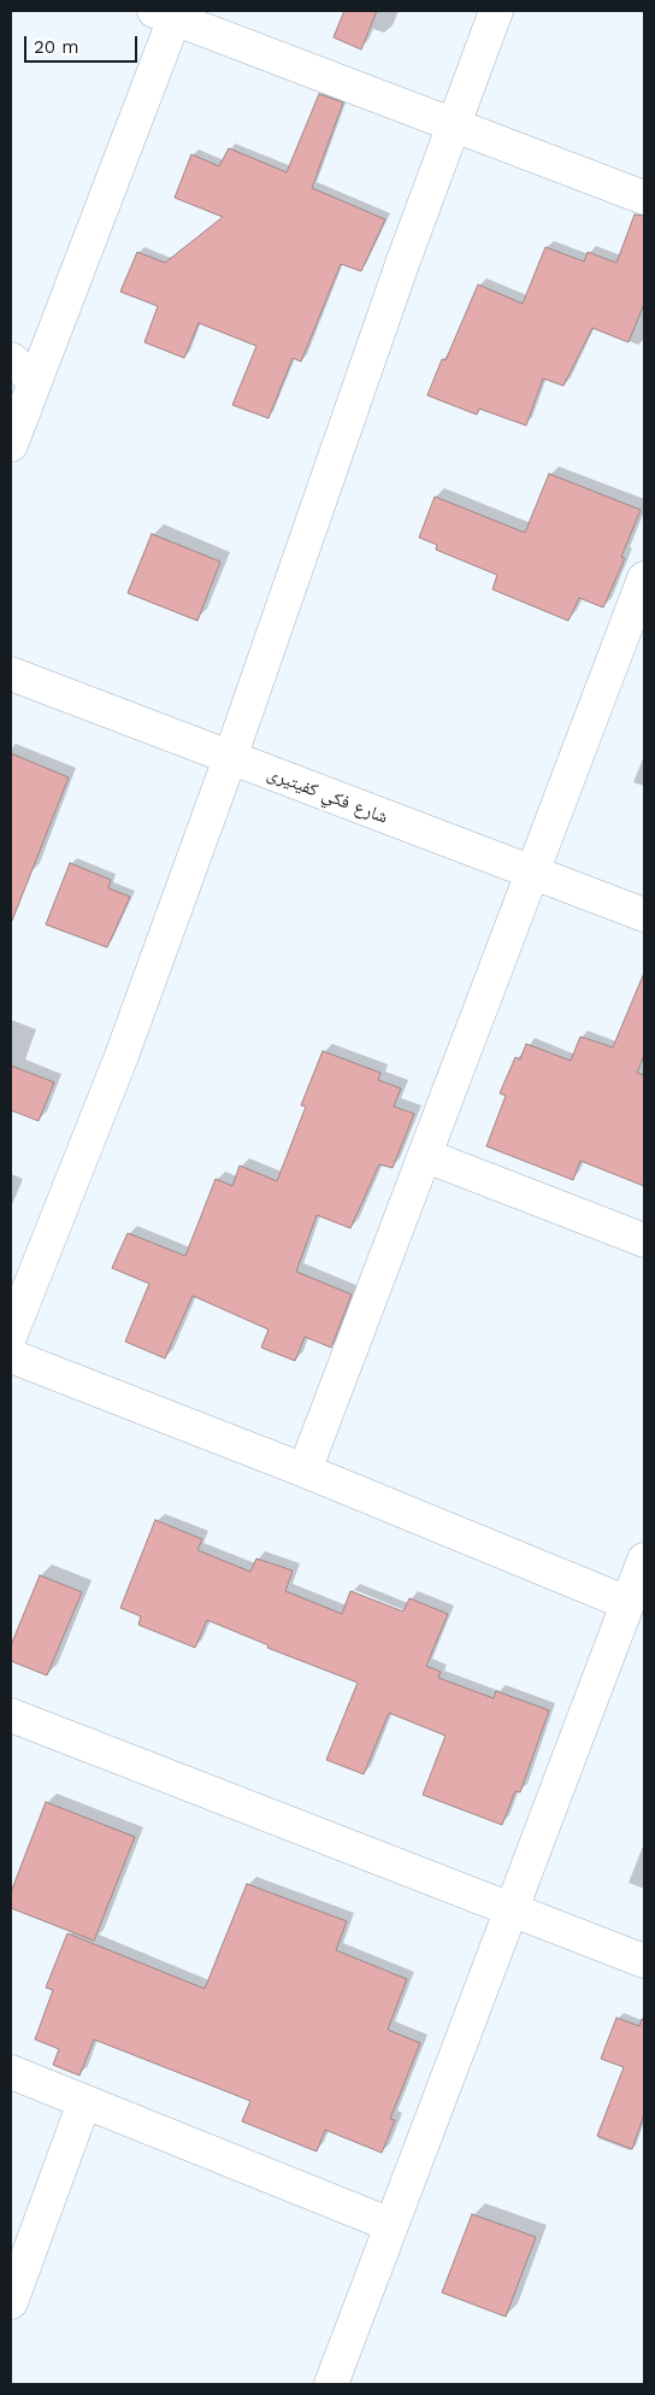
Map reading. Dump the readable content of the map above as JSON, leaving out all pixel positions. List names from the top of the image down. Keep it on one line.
{"streets":{"street":["شارع فكي كفيتيرى"]},"scale_bar":"20 m"}
